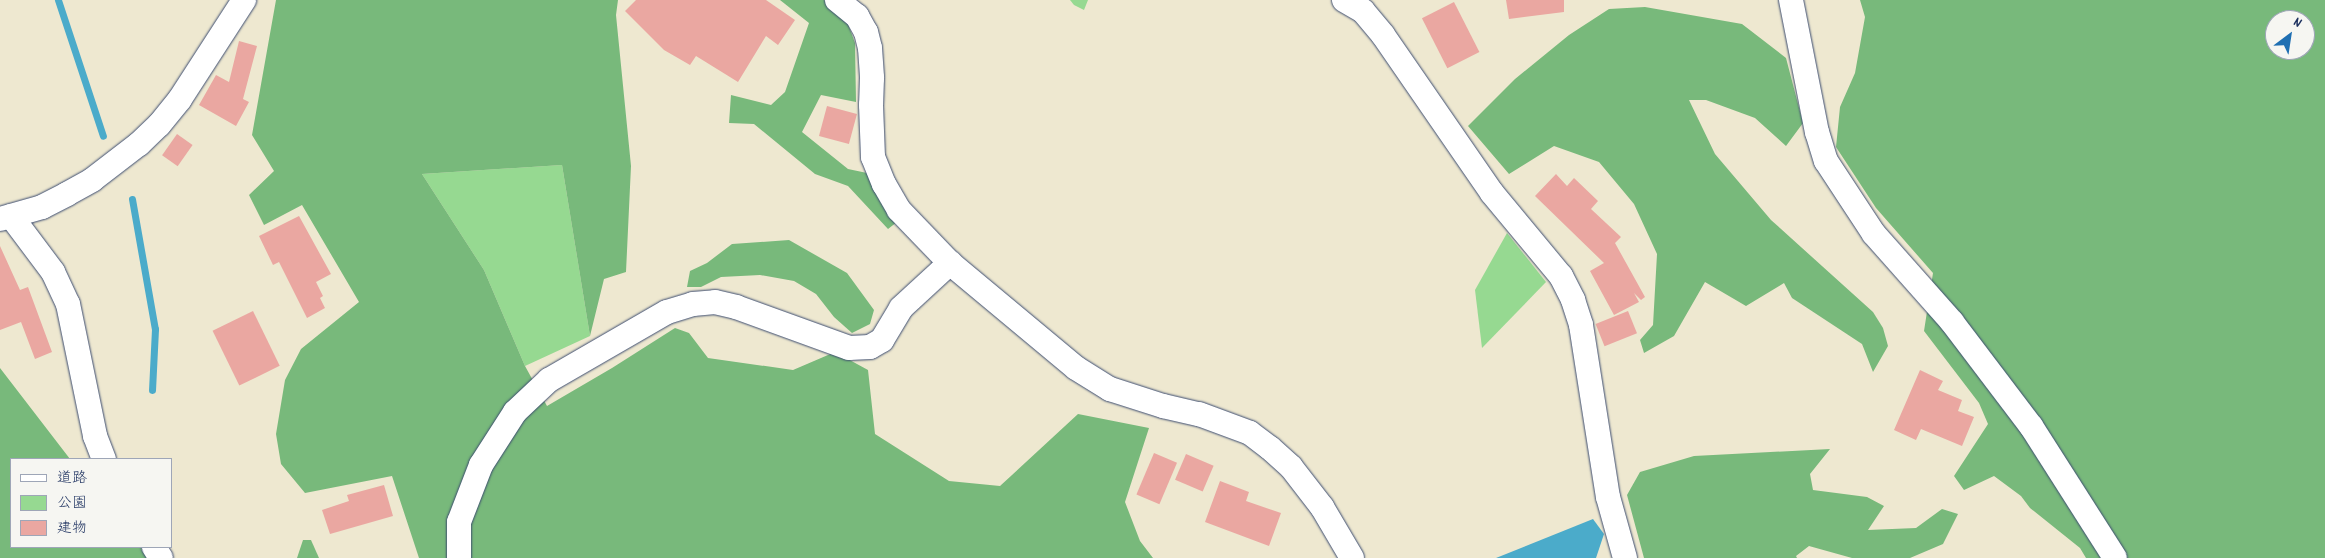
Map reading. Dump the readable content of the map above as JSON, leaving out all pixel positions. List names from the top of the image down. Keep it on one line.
{"legend":["道路","公園","建物"],"north":"top right"}
